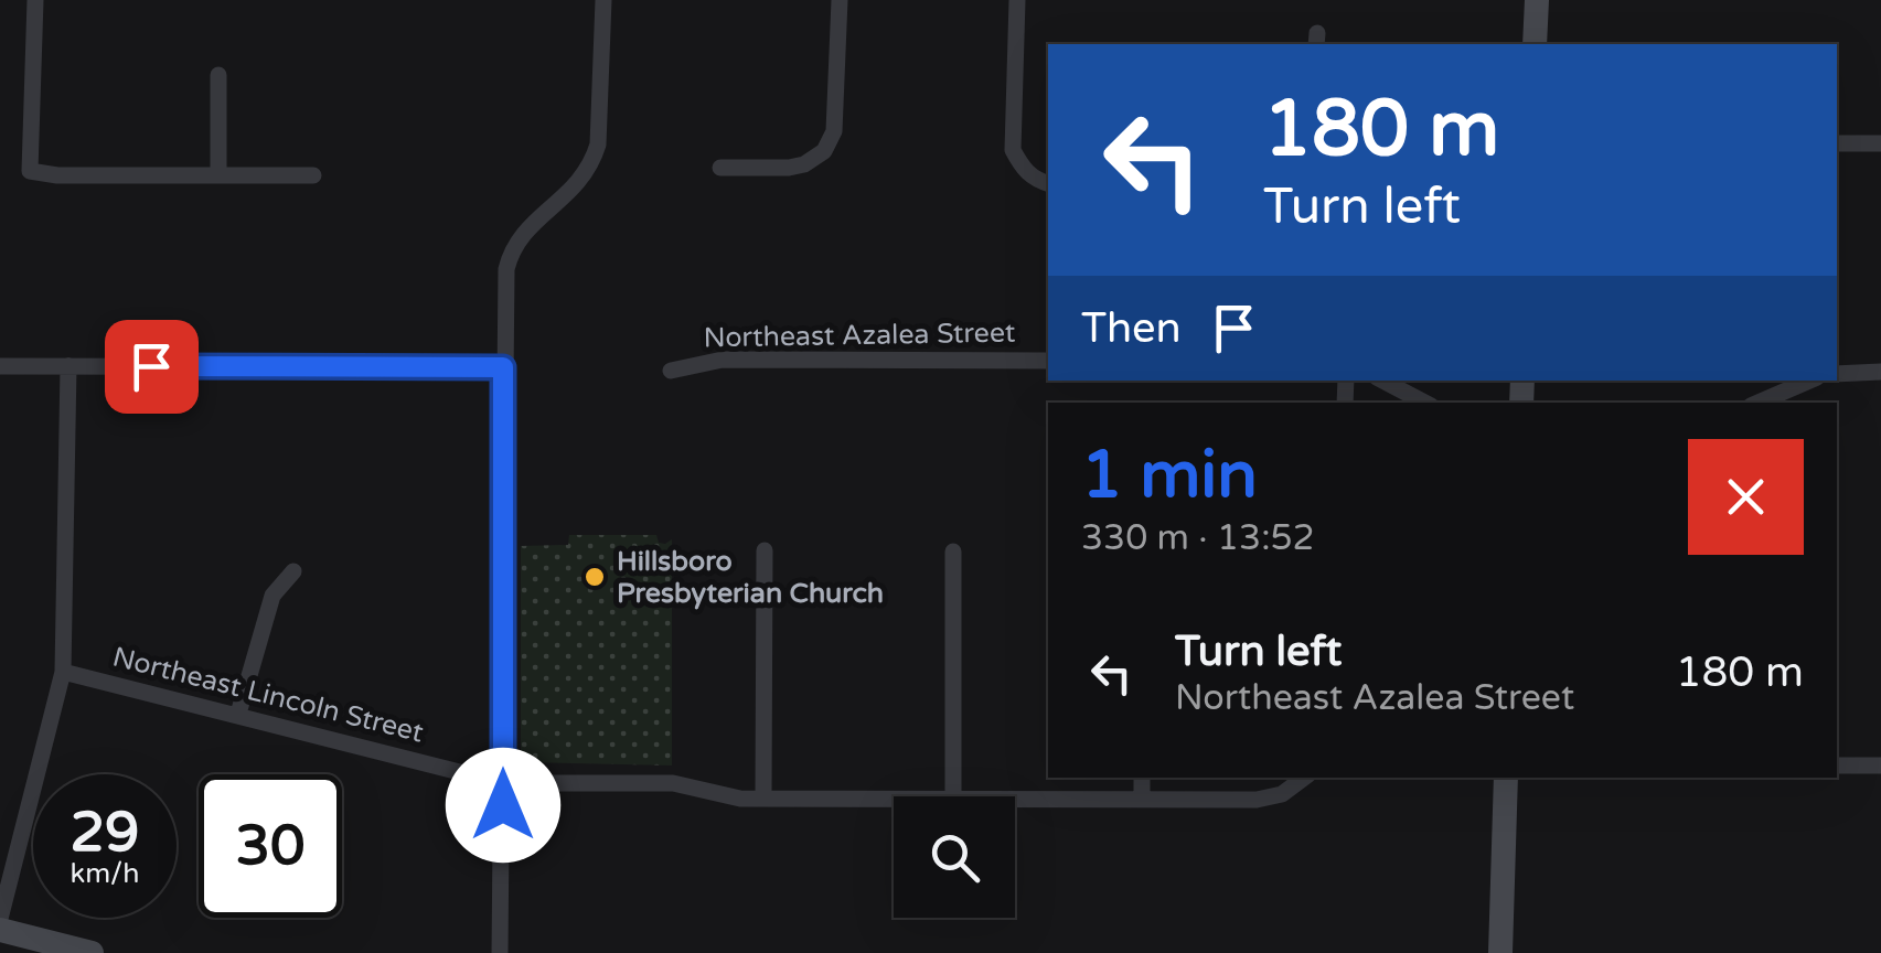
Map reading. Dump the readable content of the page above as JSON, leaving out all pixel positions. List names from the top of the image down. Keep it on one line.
{"streets":{"street":["Northeast Azalea Street","Northeast Lincoln Street"]},"places":["Hillsboro Presbyterian Church"],"page":{"turn":["180 m","Turn left"],"then":"Then","heading":["1 min","330 m · 13:52"],"list":[{"name":"Turn left","note":"Northeast Azalea Street","value":"180 m"}],"speed":"29 km/h","limit":"30"}}
